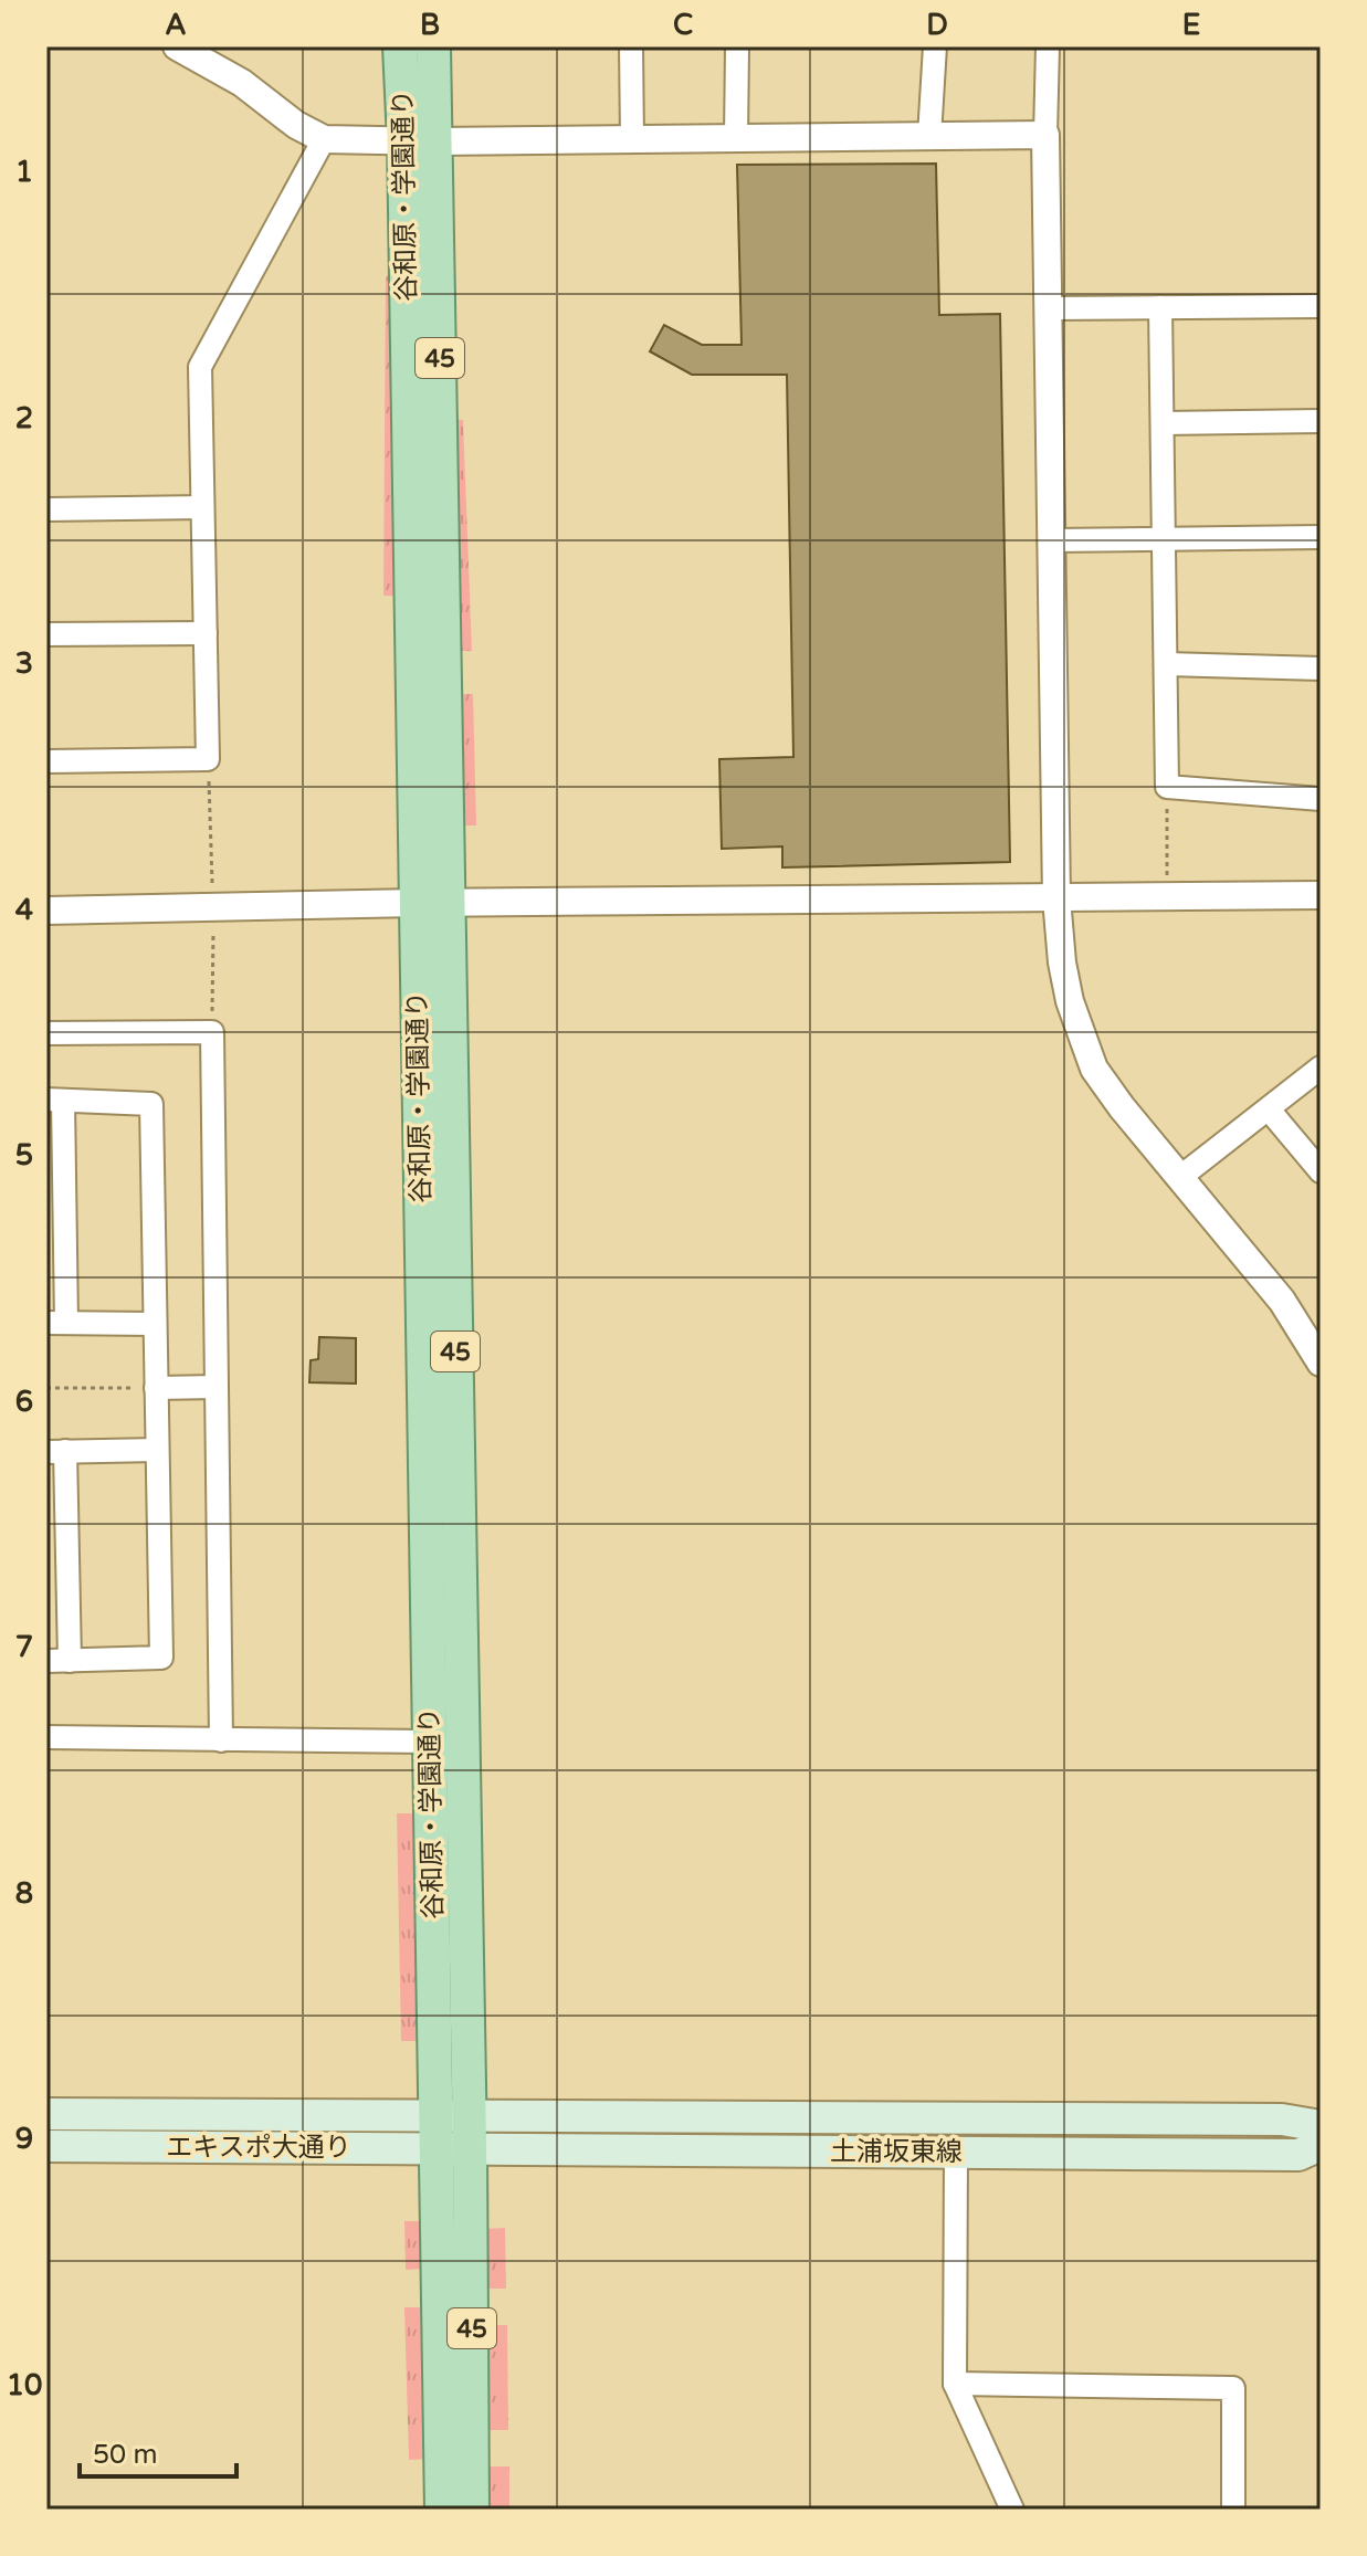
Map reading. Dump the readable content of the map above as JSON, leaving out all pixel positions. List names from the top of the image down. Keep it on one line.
{"streets":{"main road":["谷和原・学園通り","45","エキスポ大通り","土浦坂東線"]},"crossings":[["谷和原・学園通り","45"],["谷和原・学園通り","エキスポ大通り"],["谷和原・学園通り","土浦坂東線"],["45","エキスポ大通り"],["45","土浦坂東線"],["エキスポ大通り","土浦坂東線"]],"scale_bar":"50 m","grid":{"columns":["A","B","C","D","E"],"rows":["1","2","3","4","5","6","7","8","9","10"]}}
